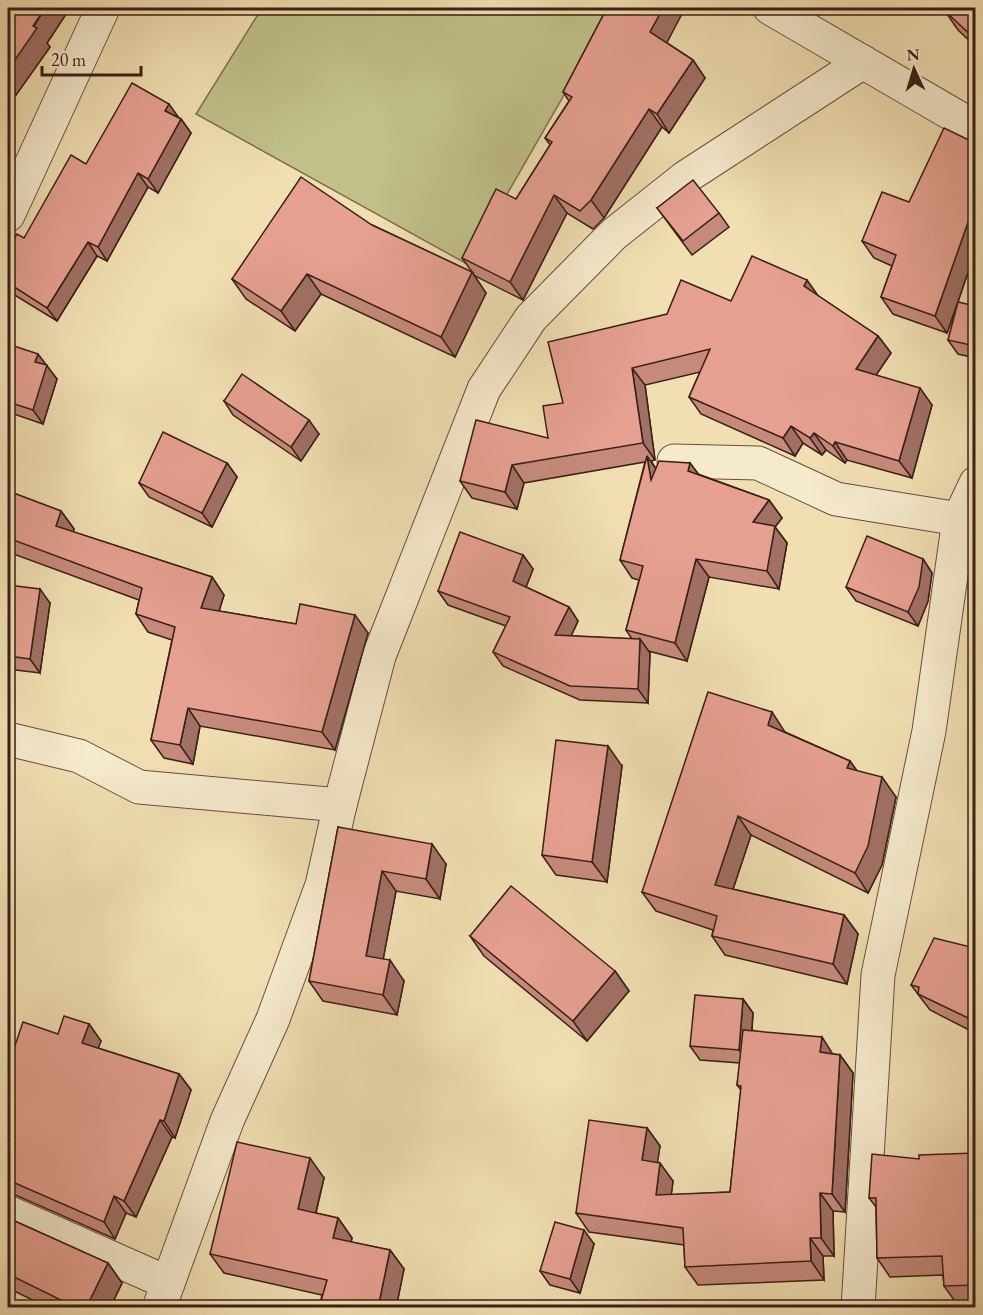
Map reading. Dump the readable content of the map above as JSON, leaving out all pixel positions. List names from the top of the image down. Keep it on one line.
{"scale_bar":"20 m","north":"top"}
